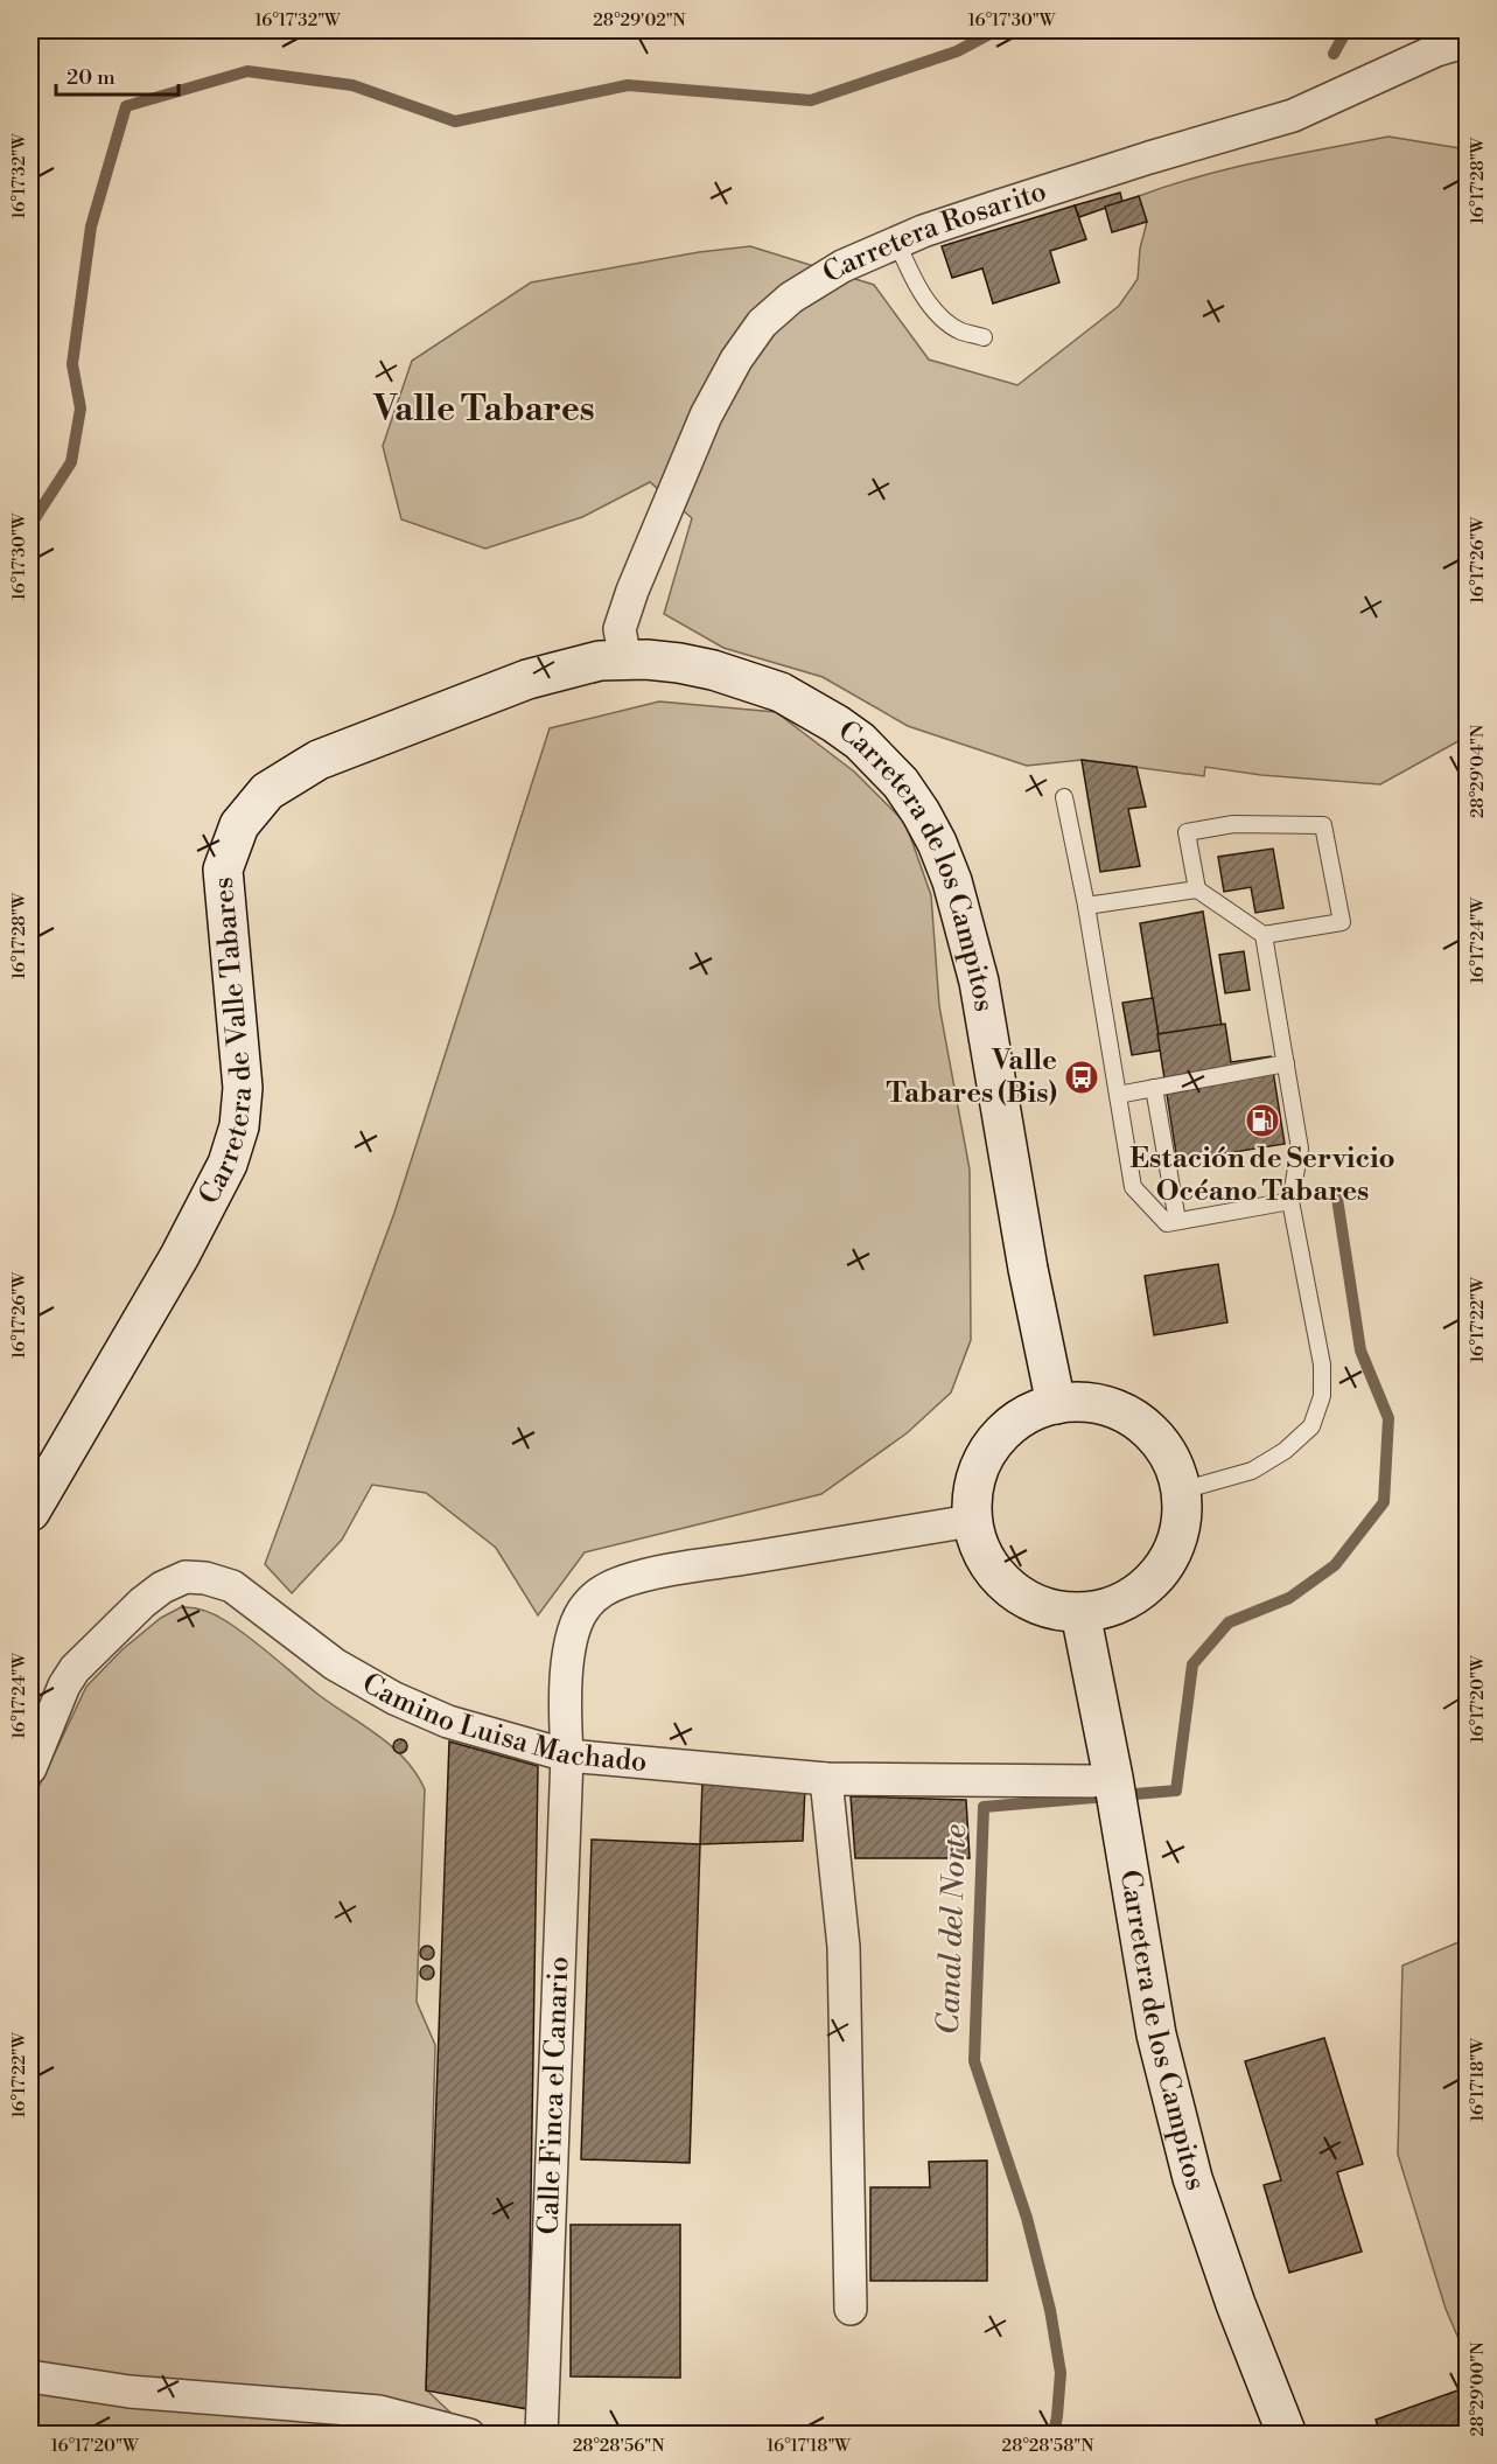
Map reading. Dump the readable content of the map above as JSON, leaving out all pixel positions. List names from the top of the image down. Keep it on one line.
{"streets":{"main road":["Carretera de los Campitos","Carretera de Valle Tabares"],"street":["Carretera Rosarito","Camino Luisa Machado","Calle Finca el Canario"]},"crossings":[["Carretera Rosarito","Carretera de los Campitos"],["Carretera Rosarito","Carretera de Valle Tabares"],["Carretera de los Campitos","Carretera de Valle Tabares"],["Carretera de los Campitos","Camino Luisa Machado"],["Carretera de los Campitos","Calle Finca el Canario"],["Camino Luisa Machado","Calle Finca el Canario"]],"districts":["Valle Tabares"],"water":["Canal del Norte"],"places":{"bus stop":["Valle Tabares (Bis)"],"fuel station":["Estación de Servicio Océano Tabares"]},"scale_bar":"20 m","coordinates":["16°17'32\"W","28°29'02\"N","16°17'30\"W","16°17'28\"W","16°17'26\"W","28°29'04\"N","16°17'24\"W","16°17'22\"W","16°17'20\"W","16°17'18\"W","28°29'00\"N","28°28'56\"N","28°28'58\"N"]}
